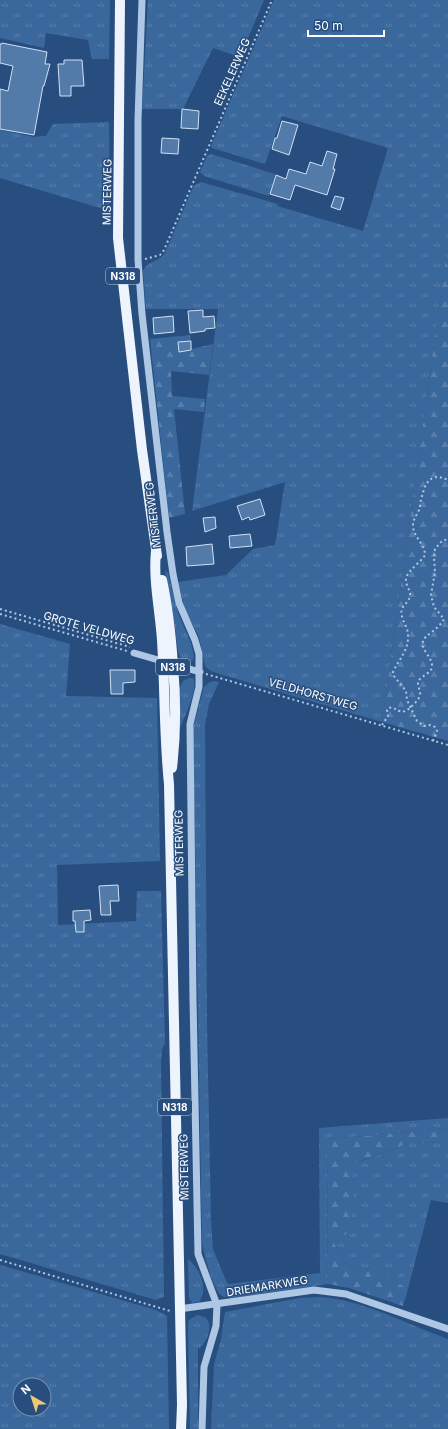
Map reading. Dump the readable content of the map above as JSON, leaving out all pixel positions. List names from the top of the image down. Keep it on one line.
{"streets":{"main road":["MISTERWEG","N318"],"street":["GROTE VELDWEG","DRIEMARKWEG"],"path":["EEKELERWEG","VELDHORSTWEG"]},"crossings":[["EEKELERWEG","MISTERWEG"],["MISTERWEG","GROTE VELDWEG"],["MISTERWEG","VELDHORSTWEG"],["MISTERWEG","DRIEMARKWEG"]],"scale_bar":"50 m","north":"top left"}
